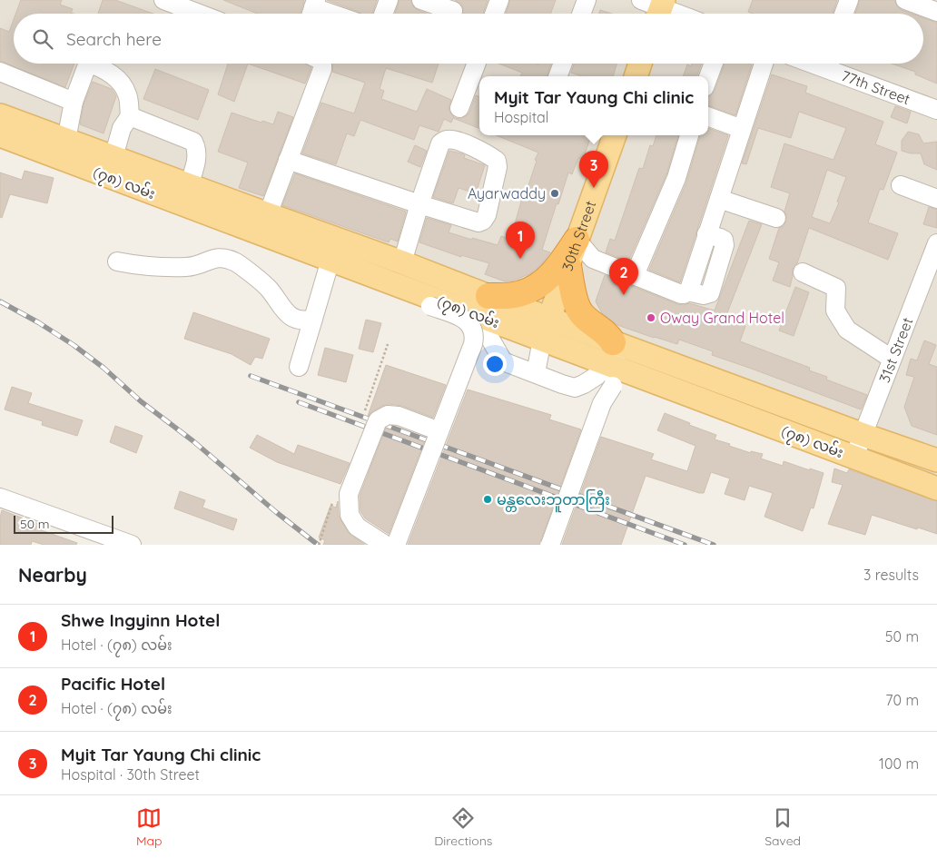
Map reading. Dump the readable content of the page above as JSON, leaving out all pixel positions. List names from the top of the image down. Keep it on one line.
{"streets":{"main road":["(၇၈) လမ်း","30th Street"],"street":["77th Street","31st Street"]},"crossings":[["(၇၈) လမ်း","30th Street"],["(၇၈) လမ်း","31st Street"]],"places":["Ayarwaddy","Oway Grand Hotel","မန္တလေးဘူတာကြီး"],"scale_bar":"50 m","page":{"search":"Search here","popup":["Myit Tar Yaung Chi clinic","Hospital"],"pins":["3","1","2"],"scale":"50 m","heading":["Nearby","3 results"],"list":[{"mark":"1","name":"Shwe Ingyinn Hotel","note":"Hotel · (၇၈) လမ်း","value":"50 m"},{"mark":"2","name":"Pacific Hotel","note":"Hotel · (၇၈) လမ်း","value":"70 m"},{"mark":"3","name":"Myit Tar Yaung Chi clinic","note":"Hospital · 30th Street","value":"100 m"}],"nav":["Map","Directions","Saved"]}}
